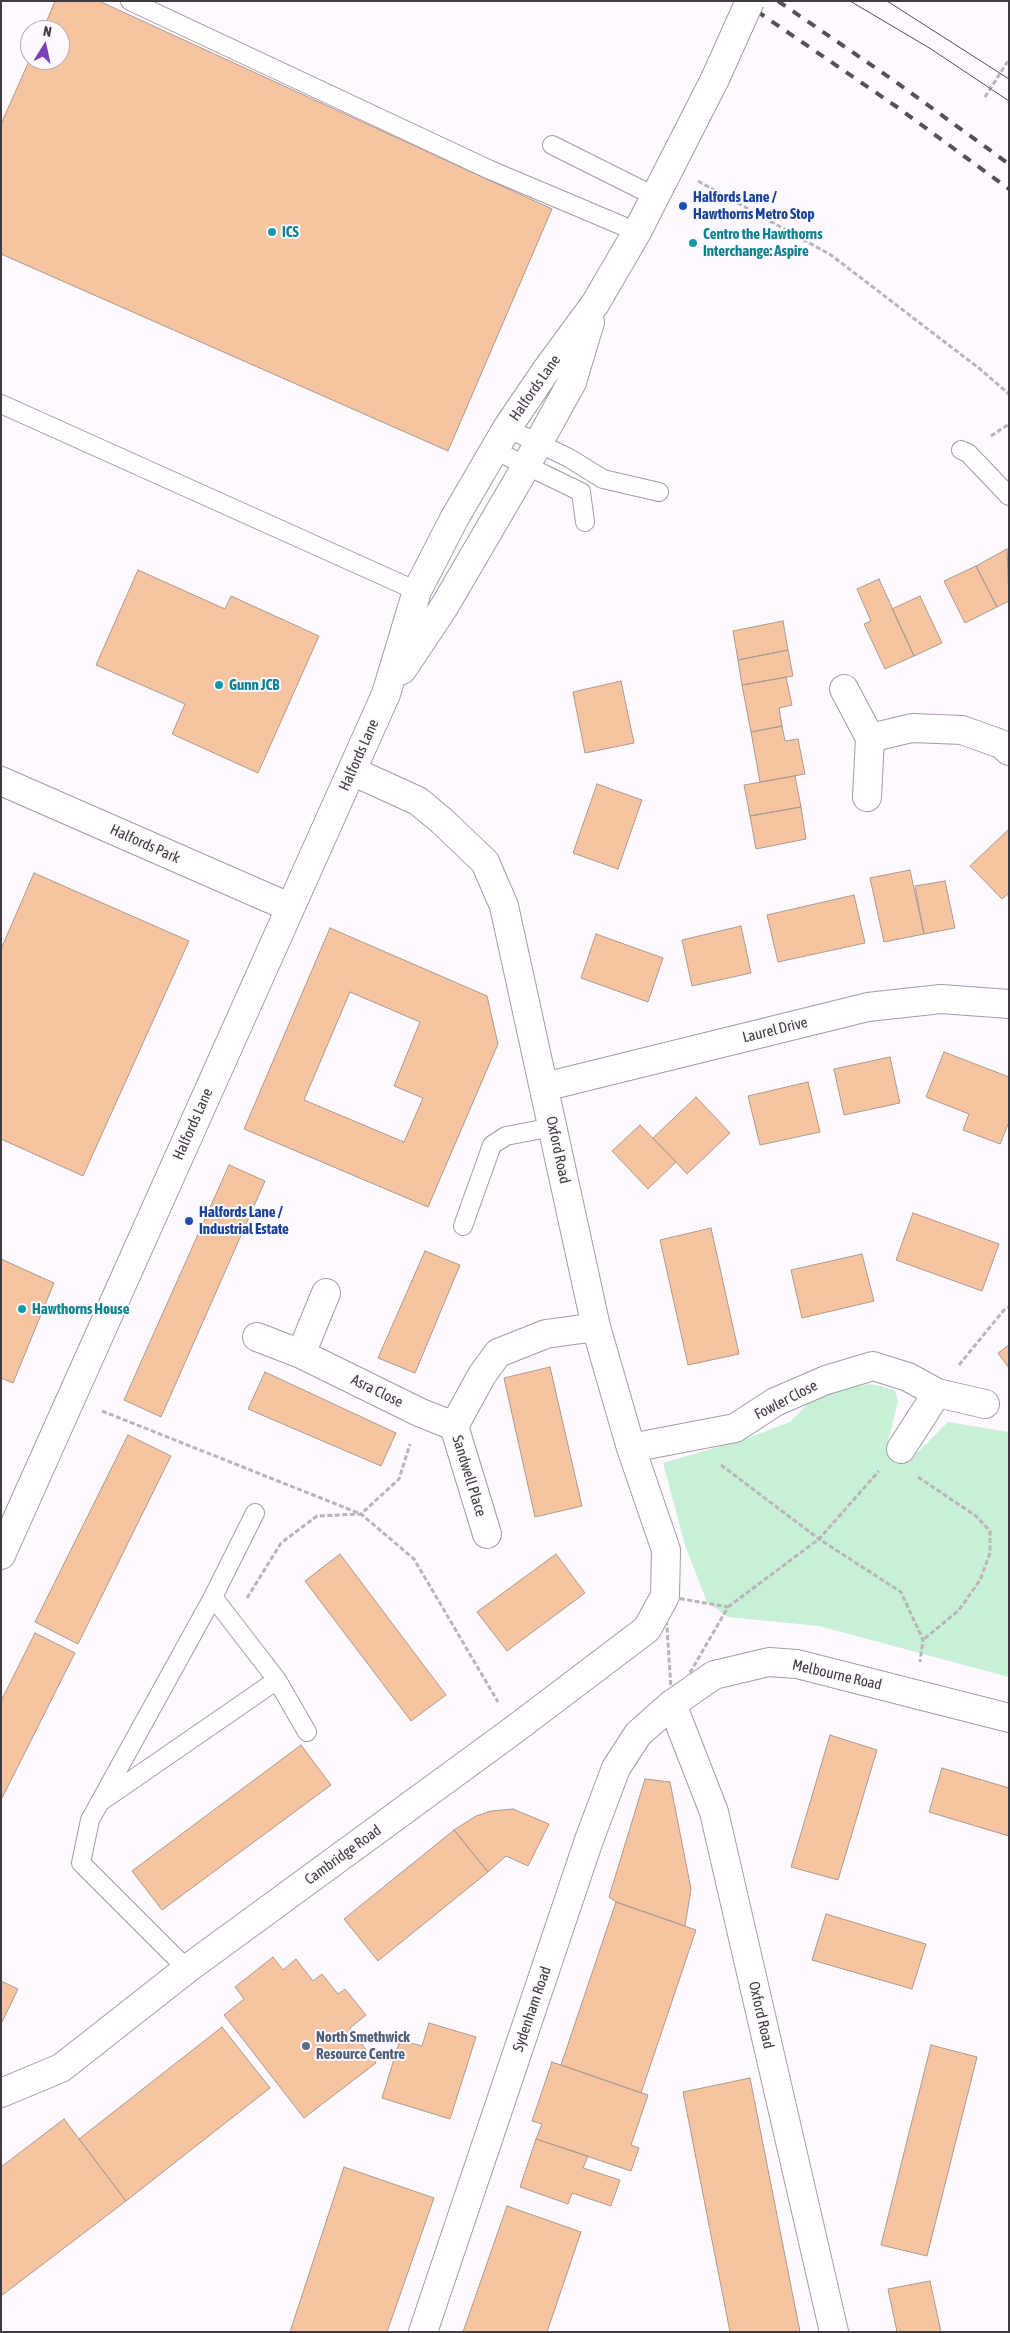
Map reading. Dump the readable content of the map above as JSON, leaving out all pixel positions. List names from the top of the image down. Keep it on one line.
{"streets":{"street":["Halfords Lane","Halfords Park","Laurel Drive","Oxford Road","Asra Close","Fowler Close","Sandwell Place","Melbourne Road","Cambridge Road","Sydenham Road"]},"crossings":[["Halfords Lane","Halfords Park"],["Halfords Lane","Oxford Road"],["Laurel Drive","Oxford Road"],["Oxford Road","Fowler Close"],["Oxford Road","Sandwell Place"],["Oxford Road","Melbourne Road"],["Oxford Road","Cambridge Road"],["Oxford Road","Sydenham Road"],["Asra Close","Sandwell Place"],["Melbourne Road","Sydenham Road"]],"places":["Halfords Lane / Hawthorns Metro Stop","ICS","Centro the Hawthorns Interchange: Aspire","Gunn JCB","Halfords Lane / Industrial Estate","Hawthorns House","North Smethwick Resource Centre"],"north":"top"}
